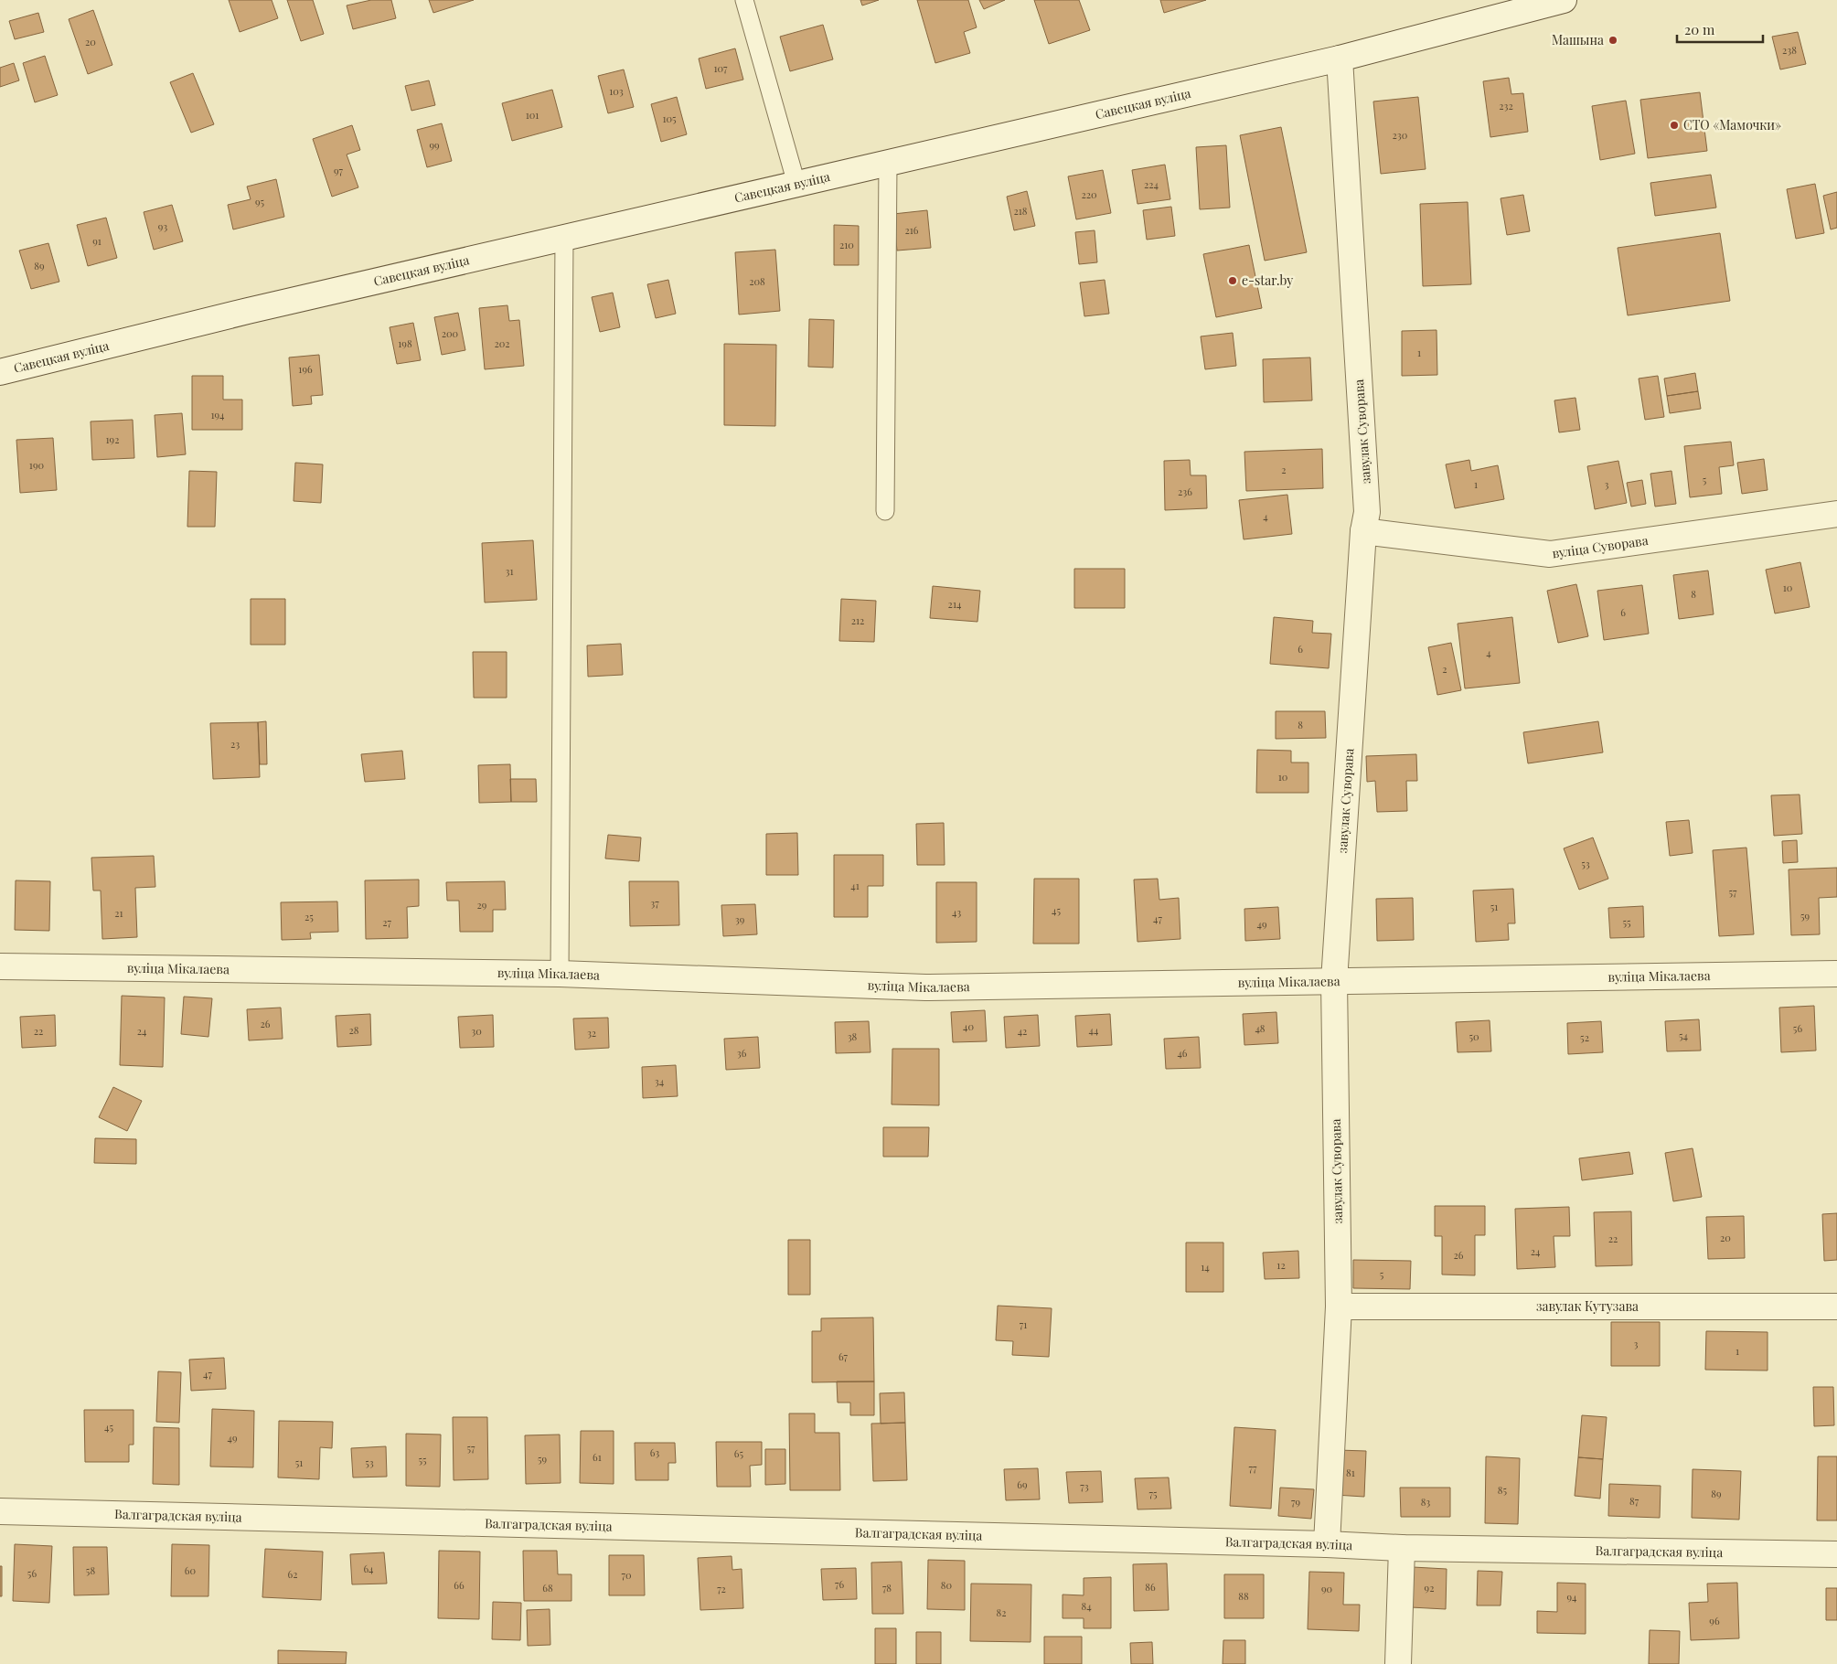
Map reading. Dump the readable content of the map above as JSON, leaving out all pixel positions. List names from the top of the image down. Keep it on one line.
{"streets":{"street":["Савецкая вуліца","завулак Суворава","вуліца Суворава","вуліца Мікалаева","завулак Кутузава","Валгаградская вуліца"]},"crossings":[["Савецкая вуліца","завулак Суворава"],["завулак Суворава","вуліца Суворава"],["завулак Суворава","вуліца Мікалаева"],["завулак Суворава","завулак Кутузава"],["завулак Суворава","Валгаградская вуліца"]],"places":["Машына","СТО «Мамочки»","e-star.by"],"house_numbers":["20","238","107","103","232","101","105","230","99","97","224","220","95","218","93","216","91","210","89","208","200","198","202","1","196","194","192","190","2","5","1","3","236","4","31","10","8","214","6","212","6","4","2","8","23","10","53","41","57","37","29","51","45","43","21","59","25","47","39","27","55","49","26","40","48","56","28","44","22","24","30","42","32","54","38","50","52","36","46","34","20","22","24","26","12","14","5","71","3","1","67","47","45","49","57","63","65","61","59","55","51","53","77","81","69","73","85","75","89","87","79","83","64","58","60","56","62","70","76","66","80","86","68","78","92","72","90","88","94","84","82","96"],"scale_bar":"20 m"}
